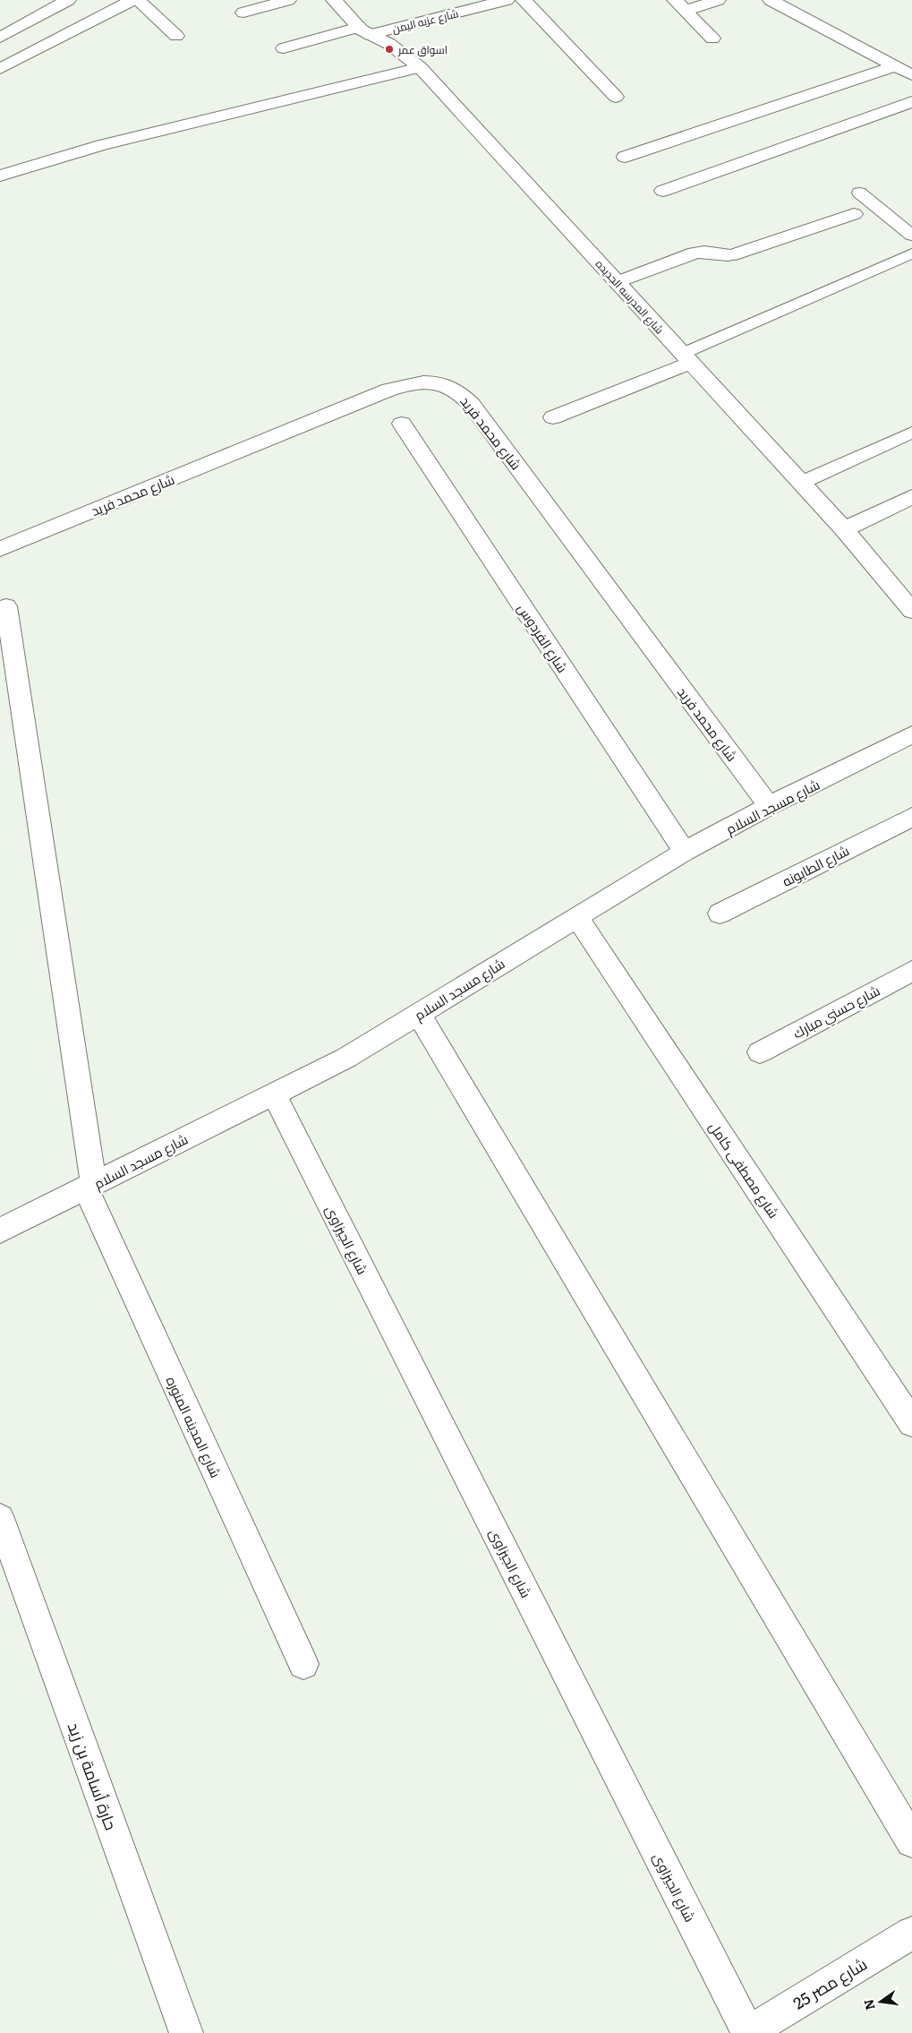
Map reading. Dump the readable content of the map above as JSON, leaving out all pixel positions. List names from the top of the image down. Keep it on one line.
{"streets":{"street":["شارع عزبه اليمن","شارع المدرسه الجديده","شارع محمد فريد","شارع الفردوس","شارع مسجد السلام","شارع الطابونه","شارع حسني مبارك","شارع مصطفى كامل","شارع الجيزاوى","شارع المدينه المنوره","حارة أسامة بن زيد","شارع مصر 25"]},"crossings":[["شارع عزبه اليمن","شارع المدرسه الجديده"],["شارع محمد فريد","شارع مسجد السلام"],["شارع الفردوس","شارع مسجد السلام"],["شارع مسجد السلام","شارع مصطفى كامل"],["شارع مسجد السلام","شارع الجيزاوى"],["شارع مسجد السلام","شارع المدينه المنوره"],["شارع الجيزاوى","شارع مصر 25"]],"places":["اسواق عمر"],"north":"left"}
